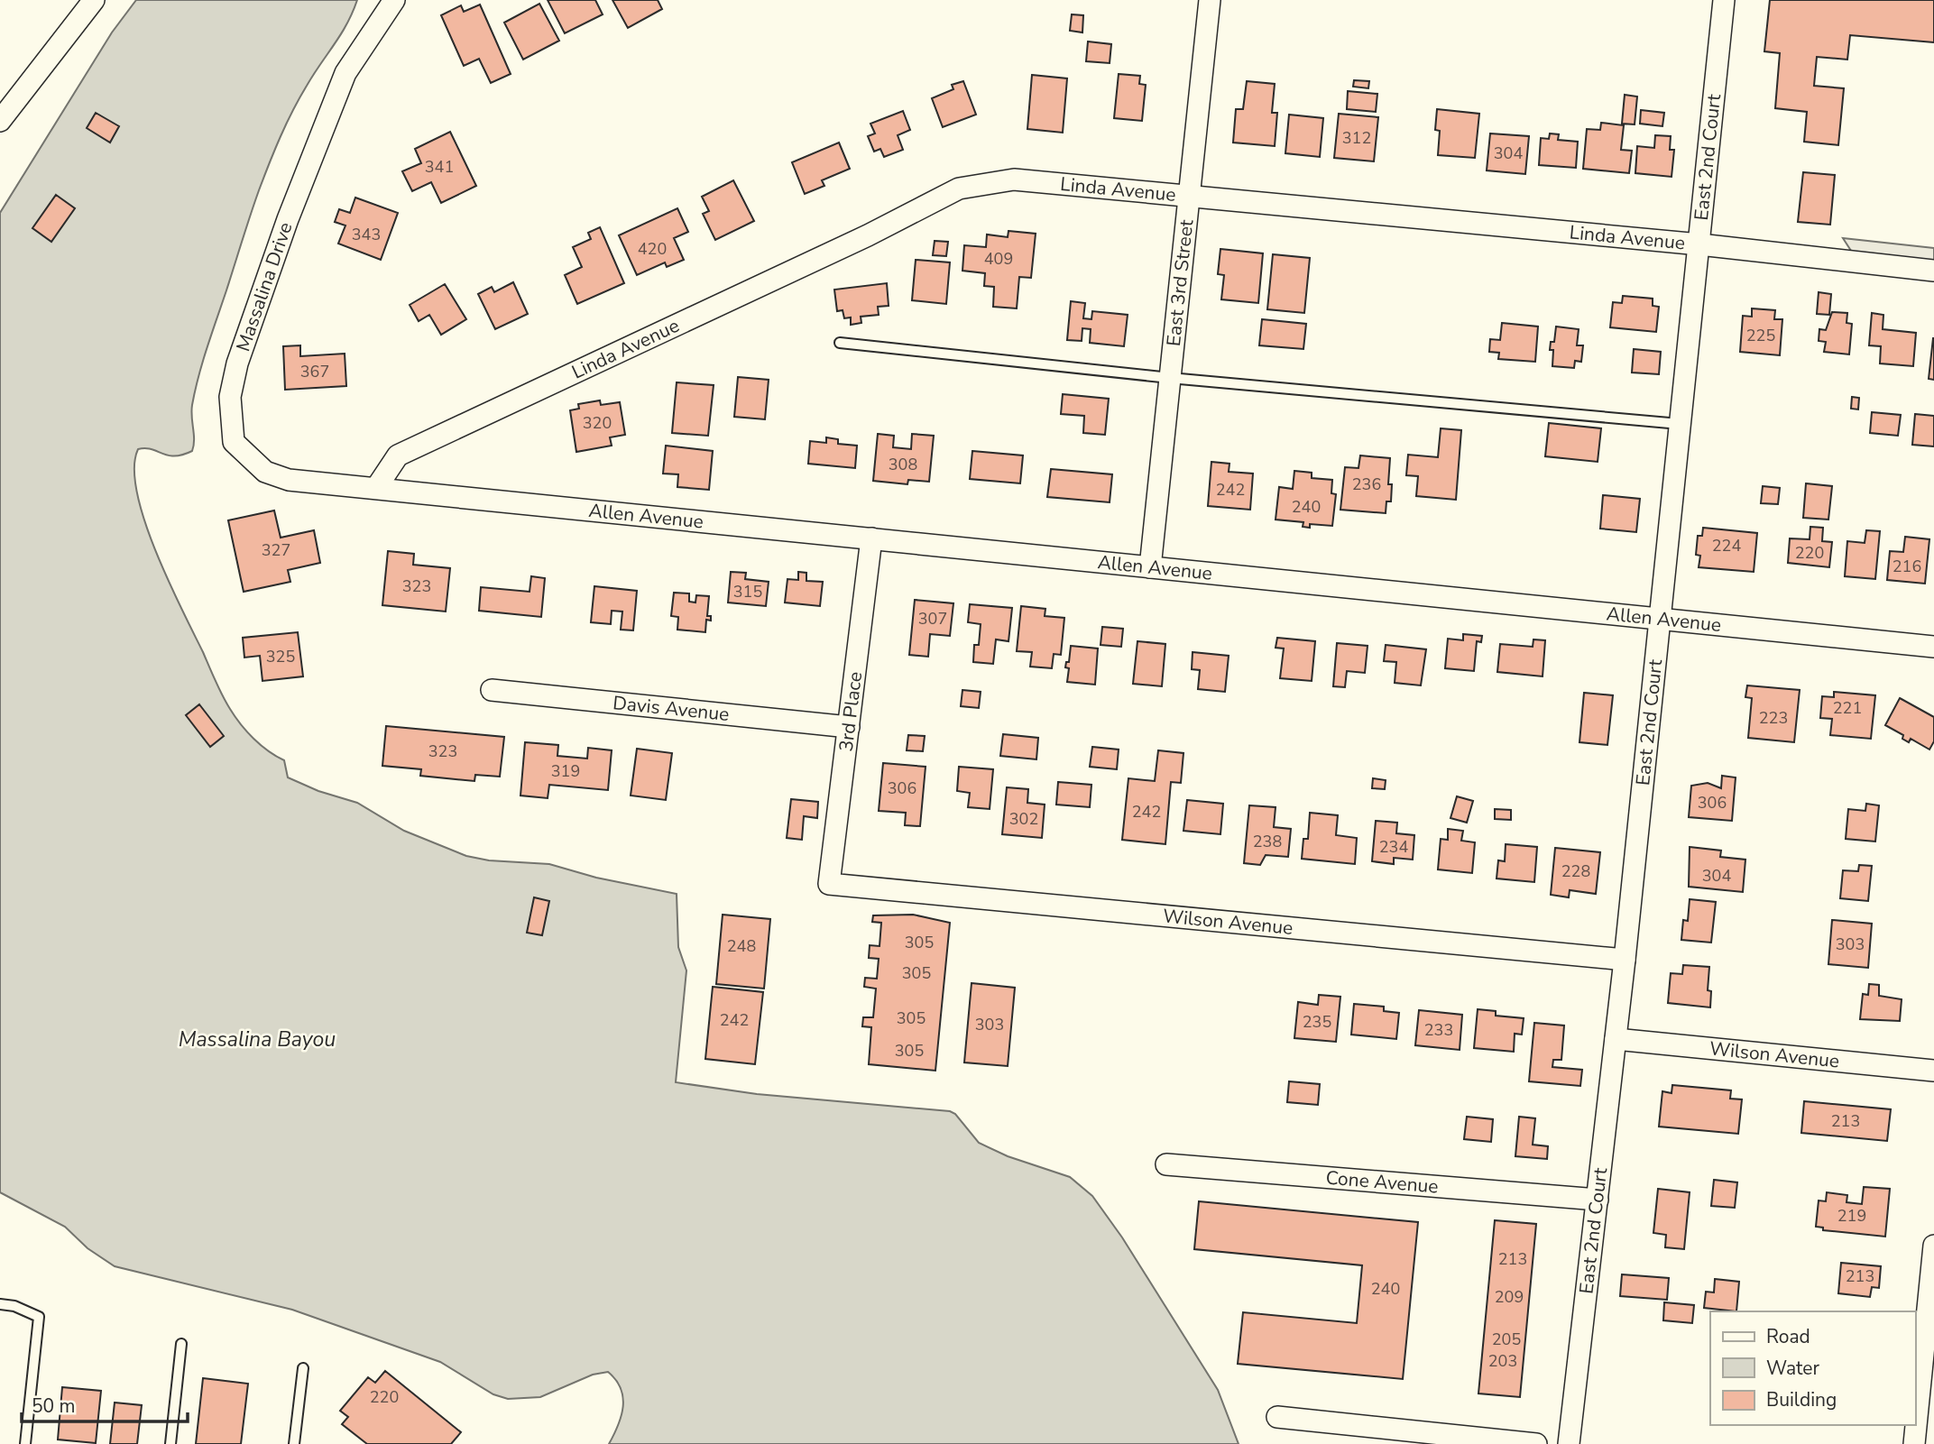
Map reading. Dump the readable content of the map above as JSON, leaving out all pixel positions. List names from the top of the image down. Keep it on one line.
{"streets":{"street":["East 2nd Court","Linda Avenue","East 3rd Street","Massalina Drive","Allen Avenue","Davis Avenue","3rd Place","Wilson Avenue","Cone Avenue"]},"crossings":[["East 2nd Court","Linda Avenue"],["East 2nd Court","Allen Avenue"],["East 2nd Court","Wilson Avenue"],["East 2nd Court","Cone Avenue"],["Linda Avenue","East 3rd Street"],["Linda Avenue","Massalina Drive"],["Linda Avenue","Allen Avenue"],["East 3rd Street","Allen Avenue"],["Massalina Drive","Allen Avenue"],["Allen Avenue","3rd Place"],["Davis Avenue","3rd Place"],["3rd Place","Wilson Avenue"]],"water":["Massalina Bayou"],"house_numbers":["312","304","341","343","420","409","225","367","320","308","236","242","240","224","327","220","216","323","315","307","325","221","223","323","319","306","306","242","302","238","234","228","304","305","303","248","305","305","242","235","303","233","305","213","219","213","213","240","209","205","203","220"],"legend":["Road","Water","Building"],"scale_bar":"50 m"}
